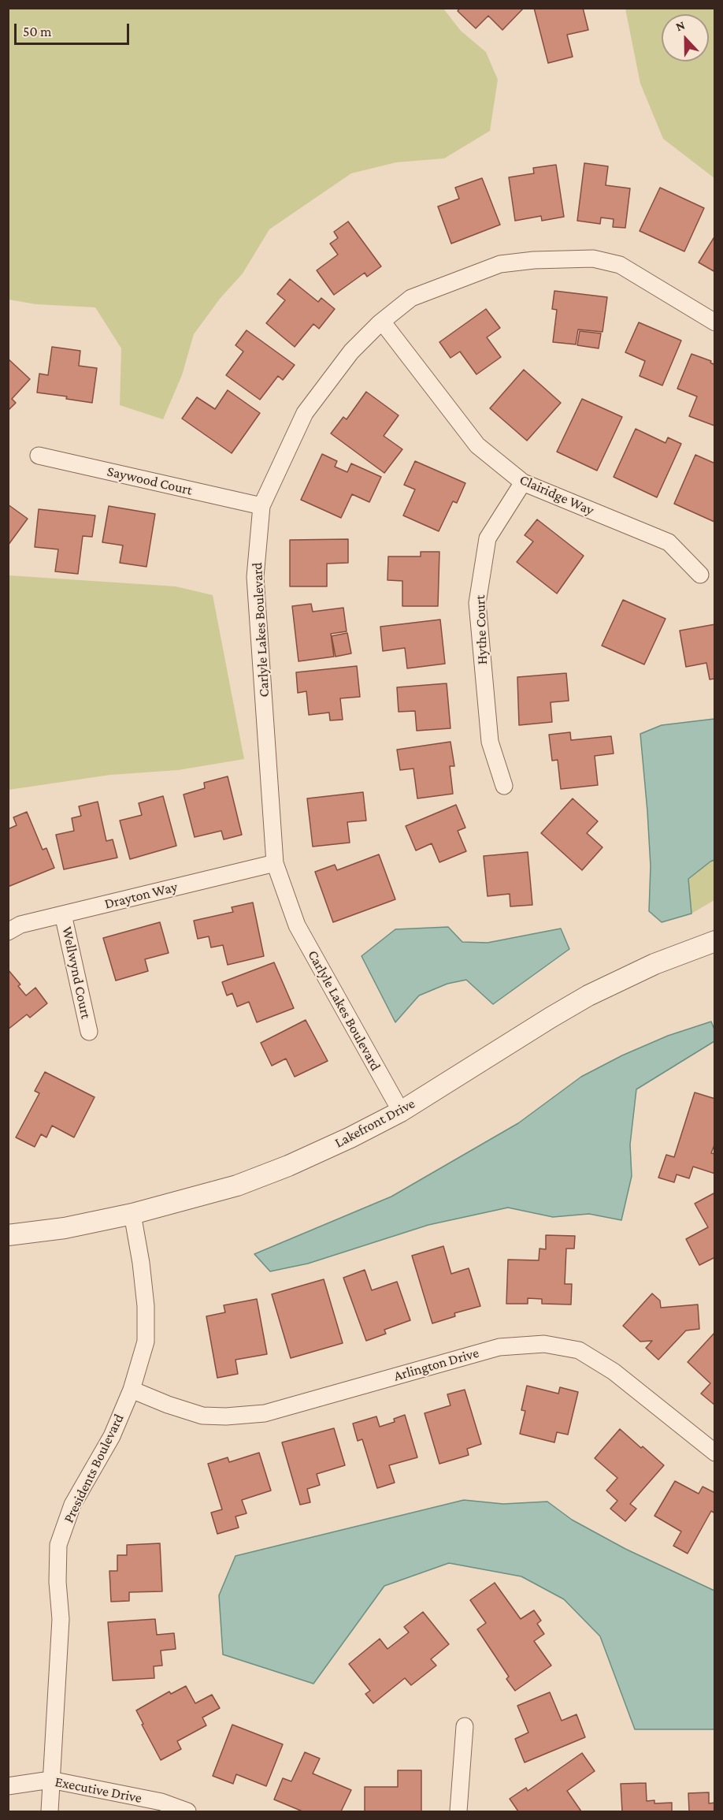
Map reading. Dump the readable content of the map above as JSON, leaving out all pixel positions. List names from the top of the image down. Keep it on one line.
{"streets":{"street":["Saywood Court","Clairidge Way","Carlyle Lakes Boulevard","Hythe Court","Drayton Way","Wellwynd Court","Lakefront Drive","Arlington Drive","Presidents Boulevard","Executive Drive"]},"crossings":[["Saywood Court","Carlyle Lakes Boulevard"],["Clairidge Way","Carlyle Lakes Boulevard"],["Clairidge Way","Hythe Court"],["Carlyle Lakes Boulevard","Drayton Way"],["Carlyle Lakes Boulevard","Lakefront Drive"],["Drayton Way","Wellwynd Court"],["Lakefront Drive","Presidents Boulevard"],["Arlington Drive","Presidents Boulevard"],["Presidents Boulevard","Executive Drive"]],"scale_bar":"50 m","north":"top"}
